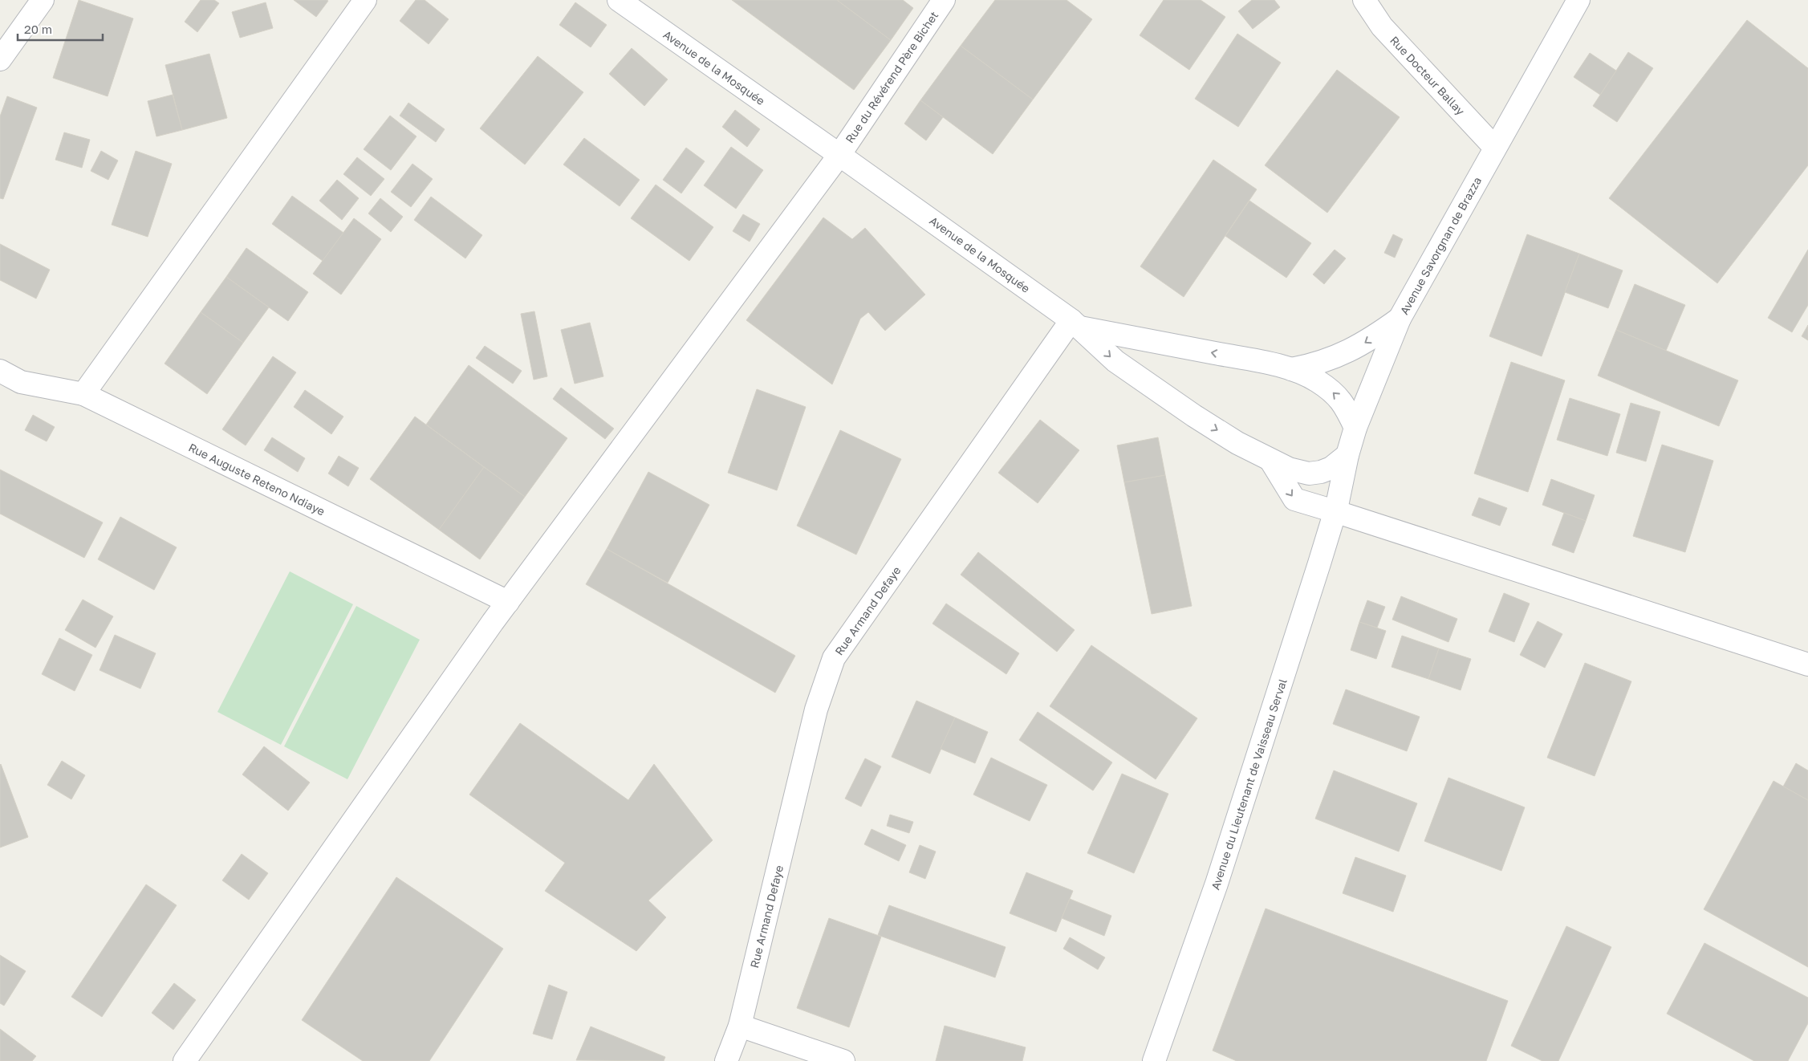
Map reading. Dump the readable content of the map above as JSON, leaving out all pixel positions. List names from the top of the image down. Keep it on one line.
{"streets":{"street":["Avenue de la Mosquée","Rue Docteur Ballay","Rue du Révérend Père Bichet","Avenue Savorgnan de Brazza","Rue Auguste Reteno Ndiaye","Rue Armand Defaye","Avenue du Lieutenant de Vaisseau Serval"]},"crossings":[["Avenue de la Mosquée","Rue du Révérend Père Bichet"],["Avenue de la Mosquée","Avenue Savorgnan de Brazza"],["Avenue de la Mosquée","Rue Armand Defaye"],["Rue Docteur Ballay","Avenue Savorgnan de Brazza"],["Rue du Révérend Père Bichet","Rue Auguste Reteno Ndiaye"],["Avenue Savorgnan de Brazza","Avenue du Lieutenant de Vaisseau Serval"]],"scale_bar":"20 m"}
